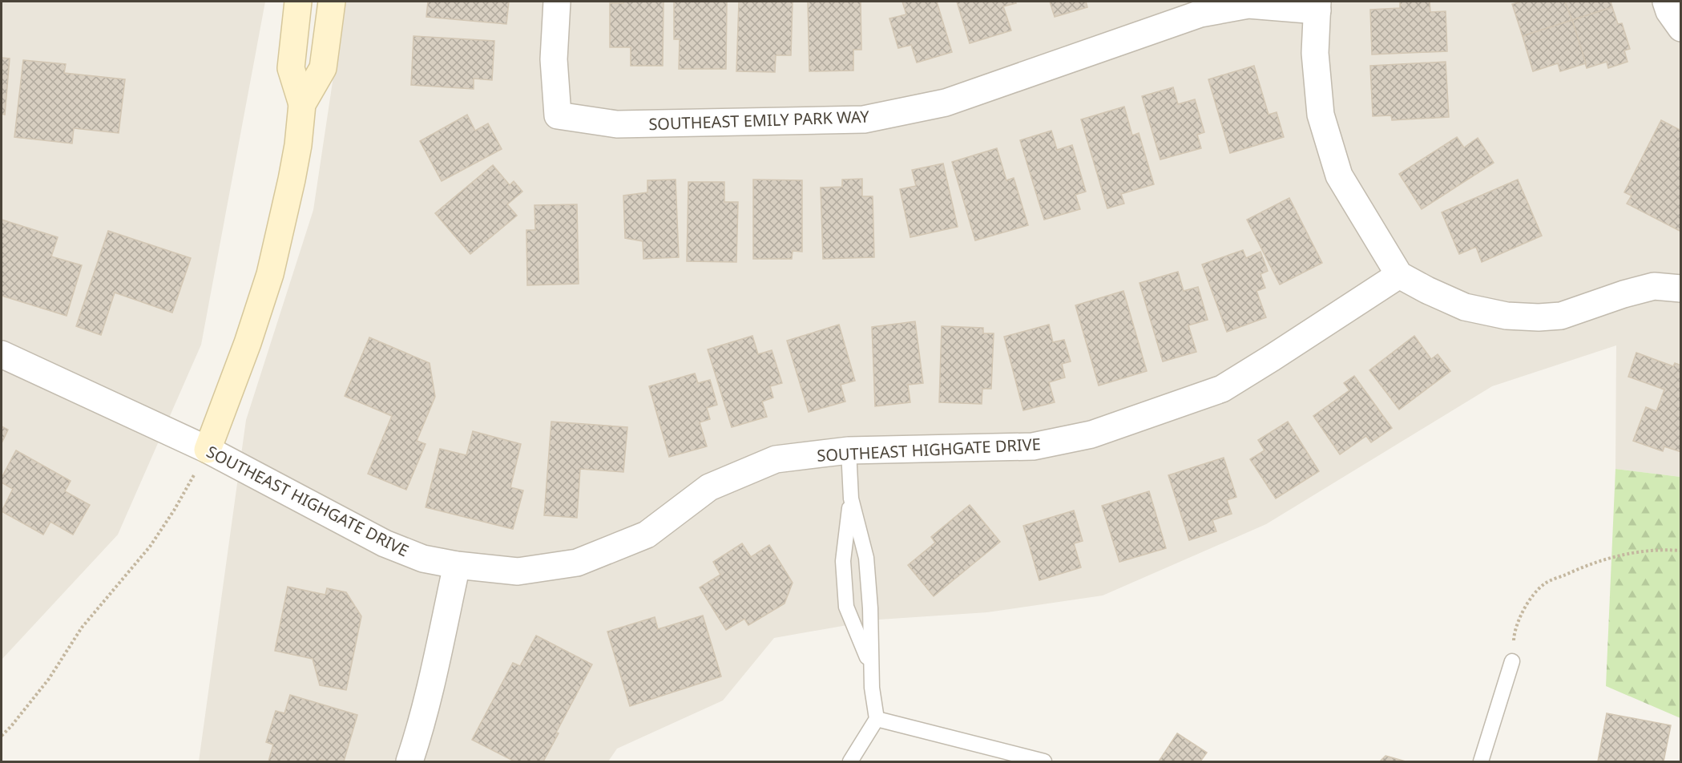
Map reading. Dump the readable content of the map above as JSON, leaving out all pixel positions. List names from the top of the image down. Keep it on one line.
{"streets":{"street":["SOUTHEAST EMILY PARK WAY","SOUTHEAST HIGHGATE DRIVE"]}}
